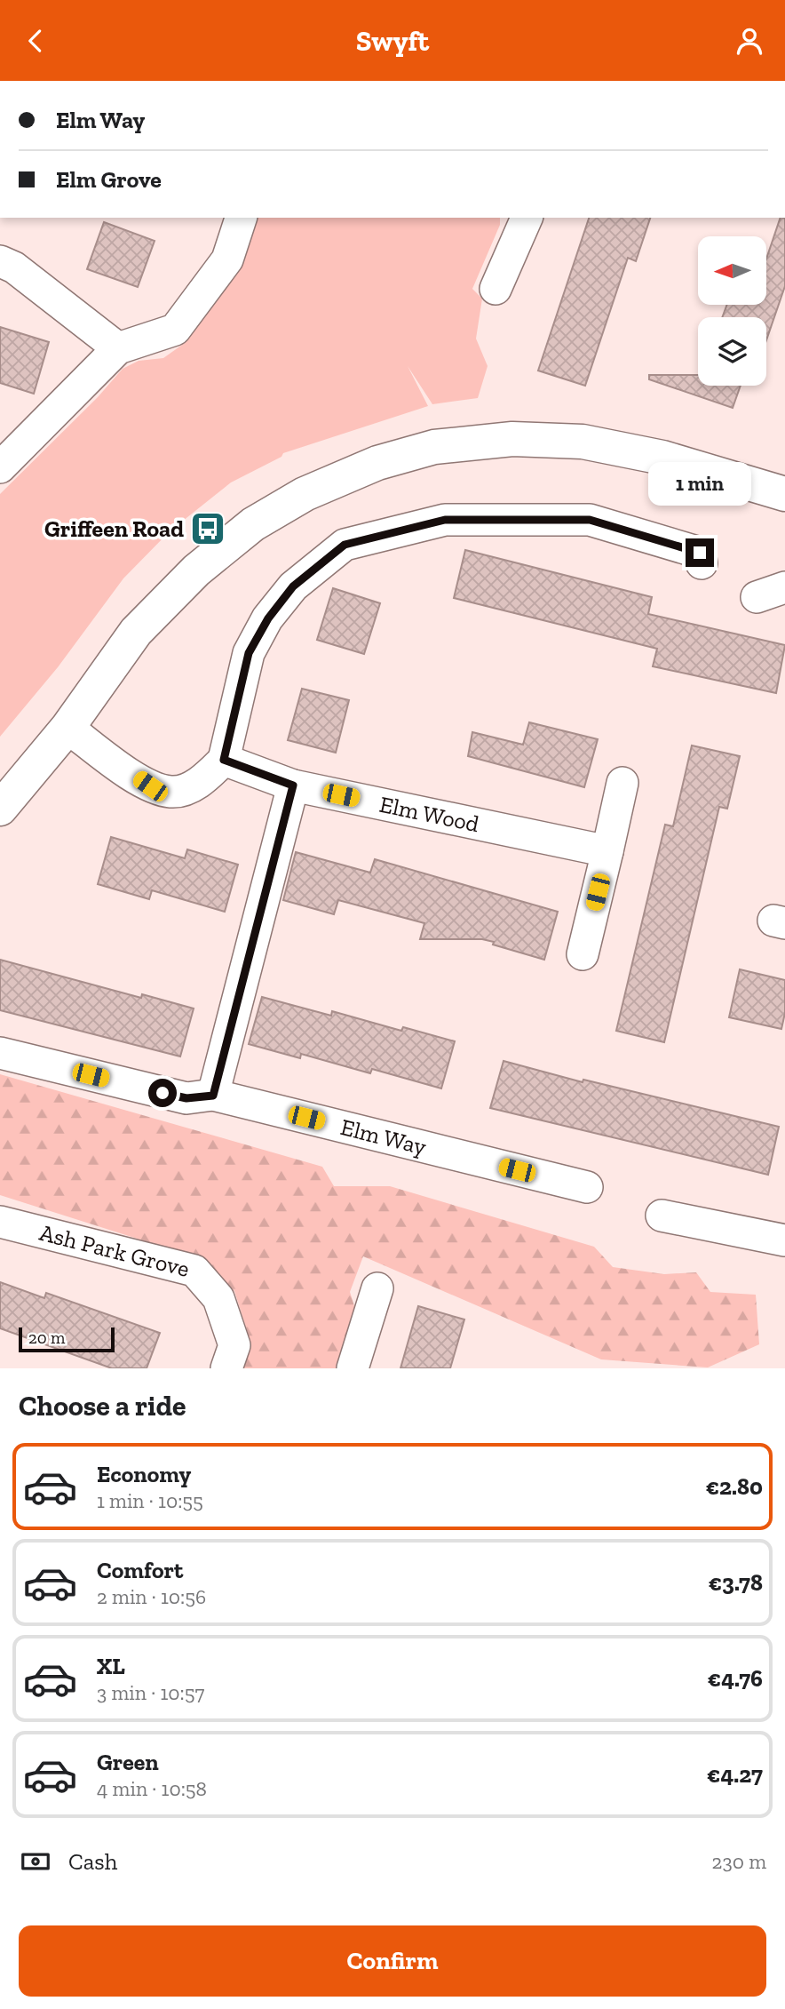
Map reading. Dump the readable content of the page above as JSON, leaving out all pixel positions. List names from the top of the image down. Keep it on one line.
{"streets":{"street":["Elm Wood","Elm Way","Ash Park Grove"]},"places":{"bus stop":["Griffeen Road"]},"scale_bar":"20 m","north":"left","page":{"header":"Swyft","banner":["Elm Way","Elm Grove"],"bubble":"1 min","scale":"20 m","heading":"Choose a ride","list":[{"name":"Economy","note":"1 min · 10:55","value":"€2.80"},{"name":"Comfort","note":"2 min · 10:56","value":"€3.78"},{"name":"XL","note":"3 min · 10:57","value":"€4.76"},{"name":"Green","note":"4 min · 10:58","value":"€4.27"}],"pay":["Cash","230 m"],"buttons":"Confirm"}}
